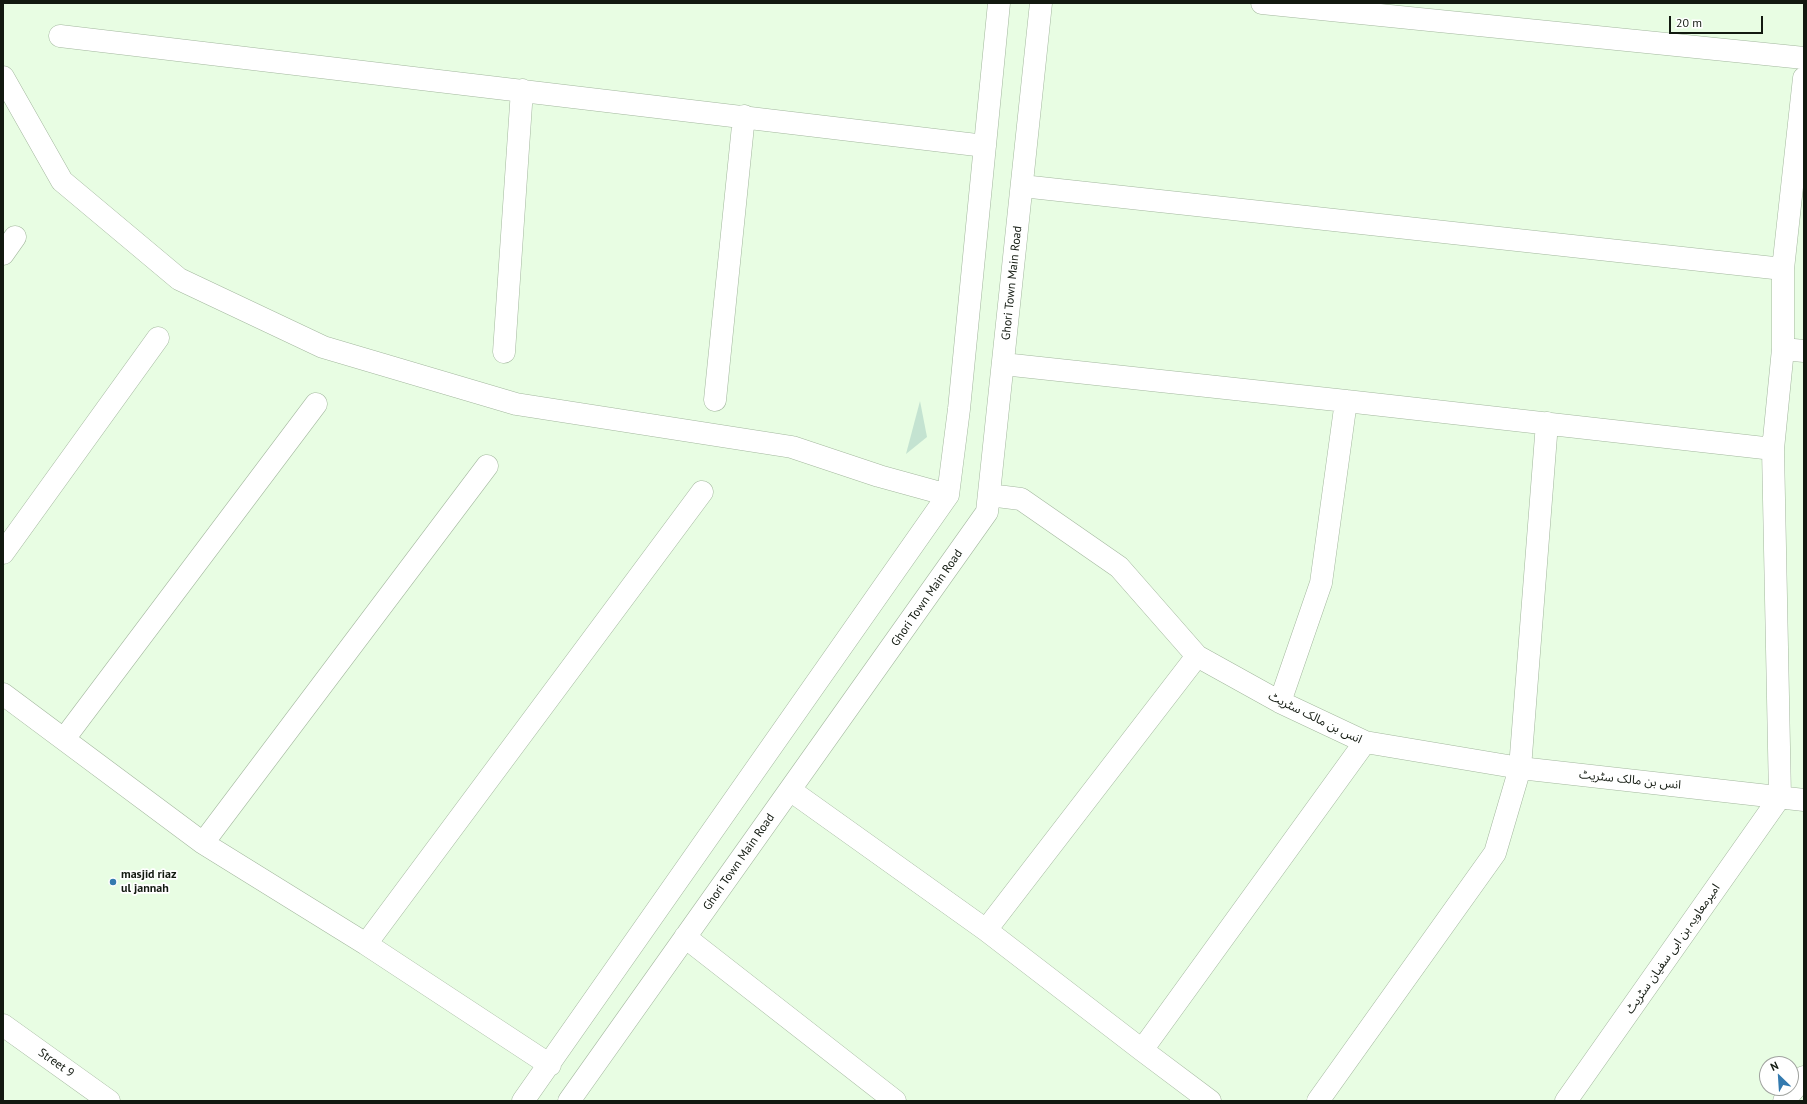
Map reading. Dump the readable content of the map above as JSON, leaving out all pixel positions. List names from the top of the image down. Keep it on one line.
{"streets":{"street":["Ghori Town Main Road","انس بن مالک سٹریٹ","امیرمعاویہ بن ابی سفیان سٹریٹ","Street 9"]},"crossings":[["Ghori Town Main Road","انس بن مالک سٹریٹ"],["انس بن مالک سٹریٹ","امیرمعاویہ بن ابی سفیان سٹریٹ"]],"places":["masjid riaz ul jannah"],"scale_bar":"20 m","north":"top left"}
